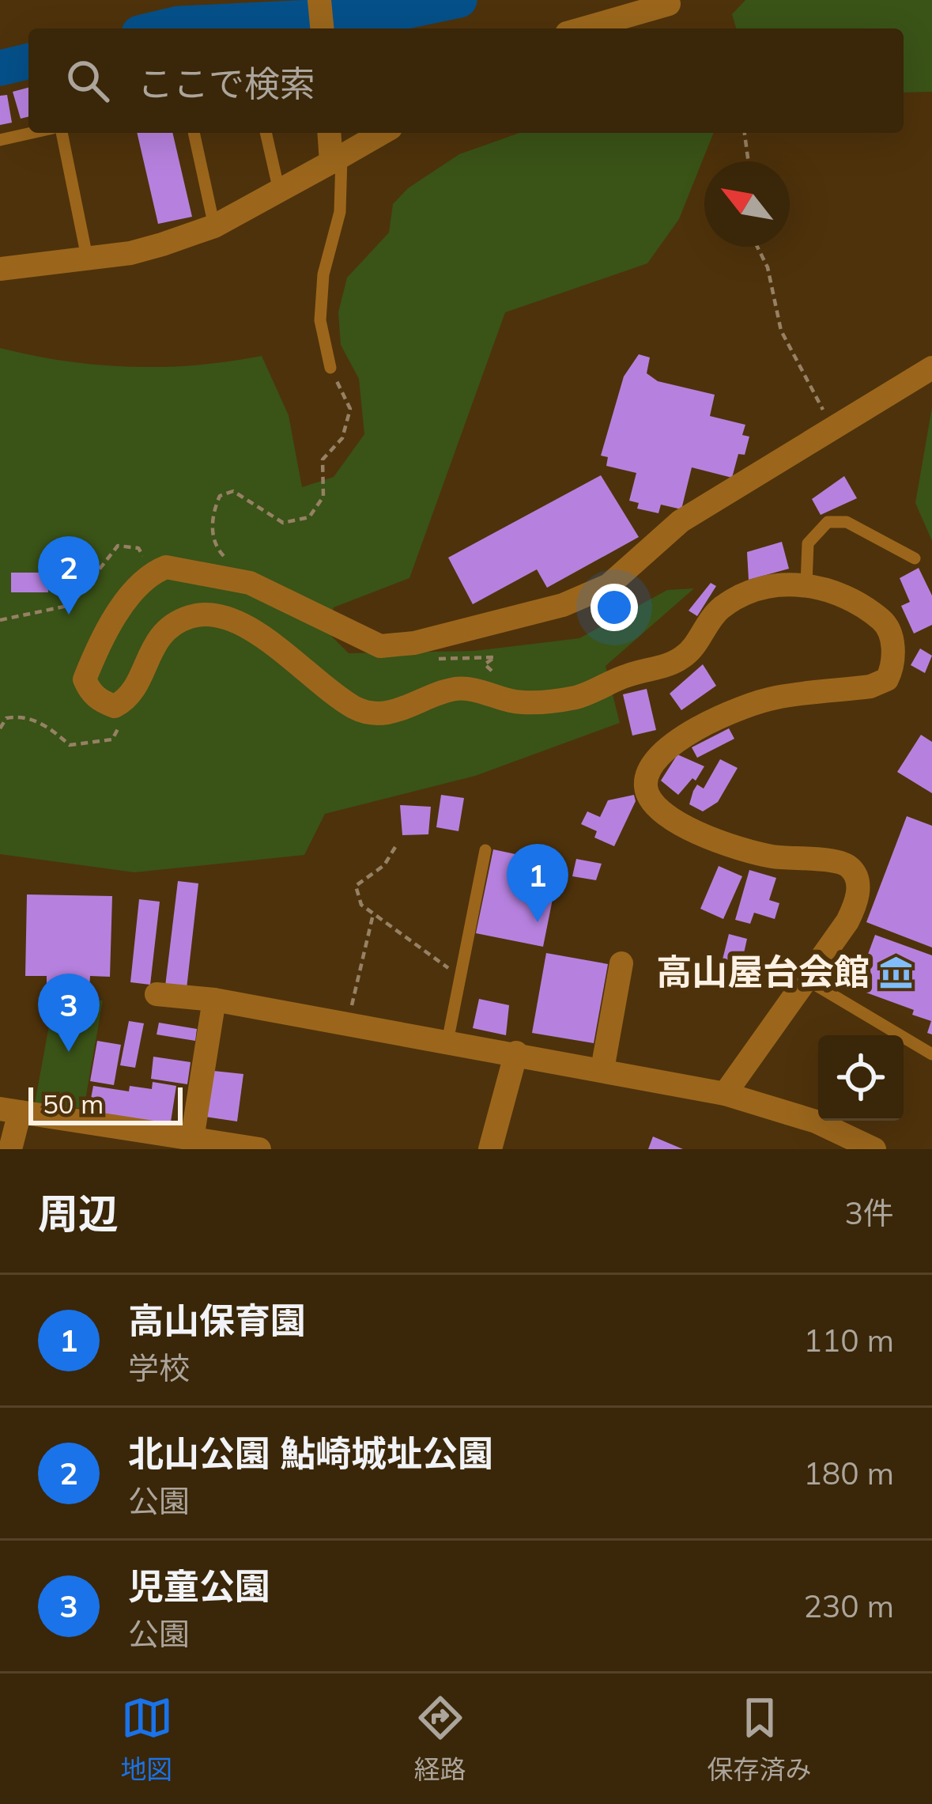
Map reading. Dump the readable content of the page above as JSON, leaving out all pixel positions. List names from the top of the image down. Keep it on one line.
{"places":{"museum":["高山屋台会館"]},"scale_bar":"50 m","north":"top left","page":{"search":"ここで検索","pins":["2","1","3"],"scale":"50 m","heading":["周辺","3件"],"list":[{"mark":"1","name":"高山保育園","note":"学校","value":"110 m"},{"mark":"2","name":"北山公園 鮎崎城址公園","note":"公園","value":"180 m"},{"mark":"3","name":"児童公園","note":"公園","value":"230 m"}],"nav":["地図","経路","保存済み"]}}
